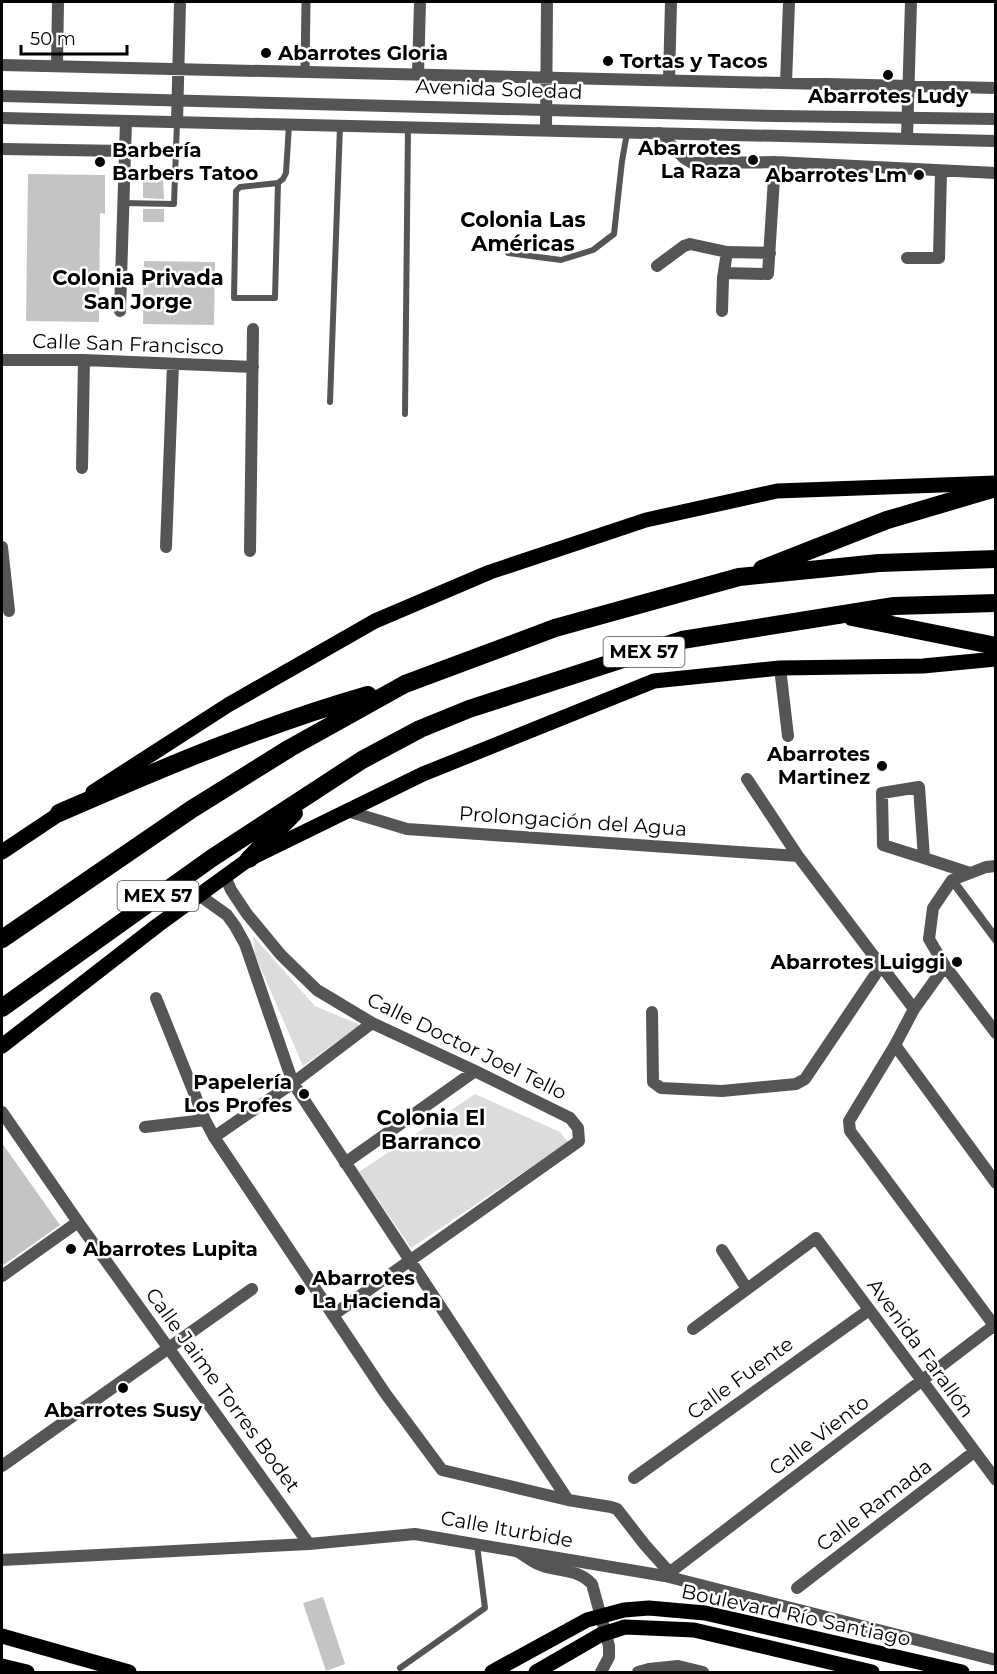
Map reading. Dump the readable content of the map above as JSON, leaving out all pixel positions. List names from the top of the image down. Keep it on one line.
{"streets":{"highway":["MEX 57"],"main road":["Boulevard Río Santiago"],"street":["Avenida Soledad","Calle San Francisco","Prolongación del Agua","Calle Doctor Joel Tello","Avenida Farallón","Calle Fuente","Calle Jaime Torres Bodet","Calle Viento","Calle Ramada","Calle Iturbide"]},"crossings":[["Avenida Farallón","Calle Fuente"],["Avenida Farallón","Calle Viento"],["Avenida Farallón","Calle Ramada"],["Calle Jaime Torres Bodet","Calle Iturbide"],["Calle Viento","Calle Iturbide"]],"districts":["Colonia Las Américas","Colonia Privada San Jorge","Colonia El Barranco"],"places":["Abarrotes Gloria","Tortas y Tacos","Abarrotes Ludy","Abarrotes La Raza","Barbería Barbers Tatoo","Abarrotes Lm","Abarrotes Martinez","Abarrotes Luiggi","Papelería Los Profes","Abarrotes Lupita","Abarrotes La Hacienda","Abarrotes Susy"],"scale_bar":"50 m"}
